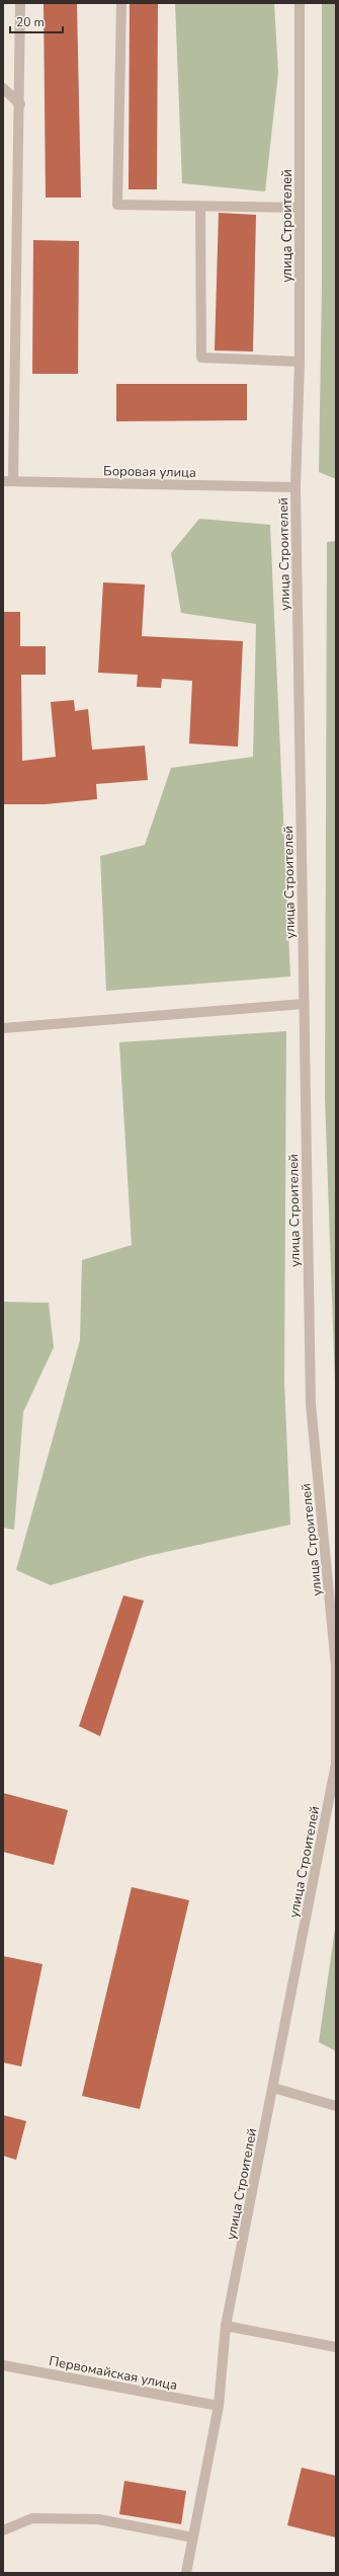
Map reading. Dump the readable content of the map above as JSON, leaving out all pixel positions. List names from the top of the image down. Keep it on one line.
{"streets":{"street":["улица Строителей","Боровая улица","Первомайская улица"]},"crossings":[["улица Строителей","Боровая улица"],["улица Строителей","Первомайская улица"]],"scale_bar":"20 m"}
